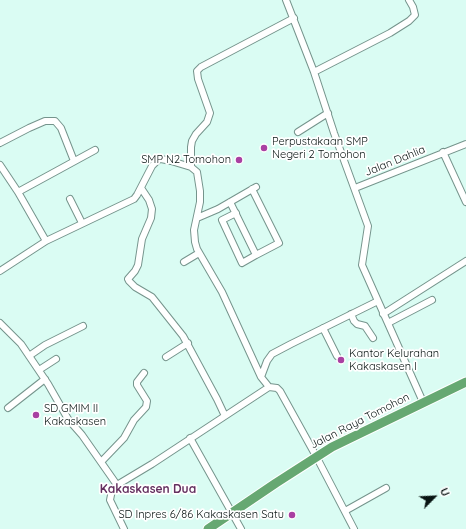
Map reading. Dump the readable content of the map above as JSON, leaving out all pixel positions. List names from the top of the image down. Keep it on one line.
{"streets":{"highway":["Jalan Raya Tomohon"],"street":["Jalan Dahlia"]},"districts":["Kakaskasen Dua"],"places":["Perpustakaan SMP Negeri 2 Tomohon","SMP N2 Tomohon","Kantor Kelurahan Kakaskasen I","SD GMIM II Kakaskasen","SD Inpres 6/86 Kakaskasen Satu"],"north":"top right"}
